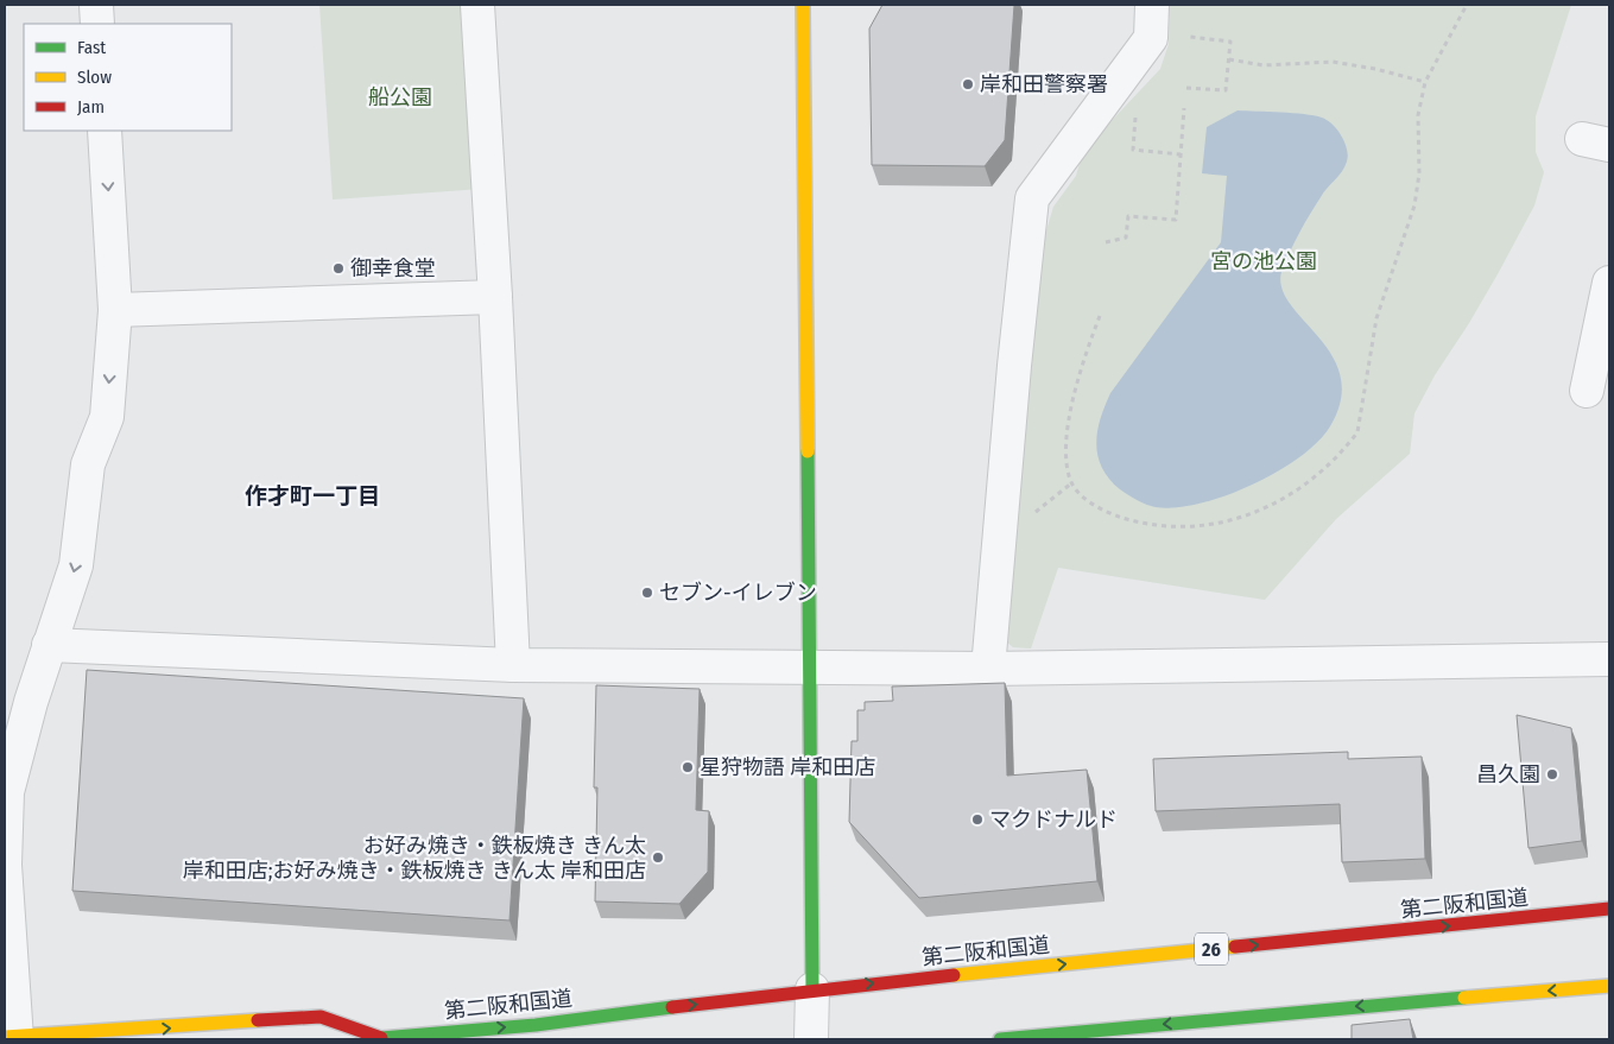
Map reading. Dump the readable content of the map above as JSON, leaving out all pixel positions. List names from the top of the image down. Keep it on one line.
{"streets":{"main road":["第二阪和国道","26"]},"crossings":[["第二阪和国道","26"]],"districts":["作才町一丁目"],"parks":["船公園","宮の池公園"],"places":["岸和田警察署","御幸食堂","セブン-イレブン","星狩物語 岸和田店","昌久園","マクドナルド","お好み焼き・鉄板焼き きん太 岸和田店;お好み焼き・鉄板焼き きん太 岸和田店"],"legend":["Fast","Slow","Jam"]}
